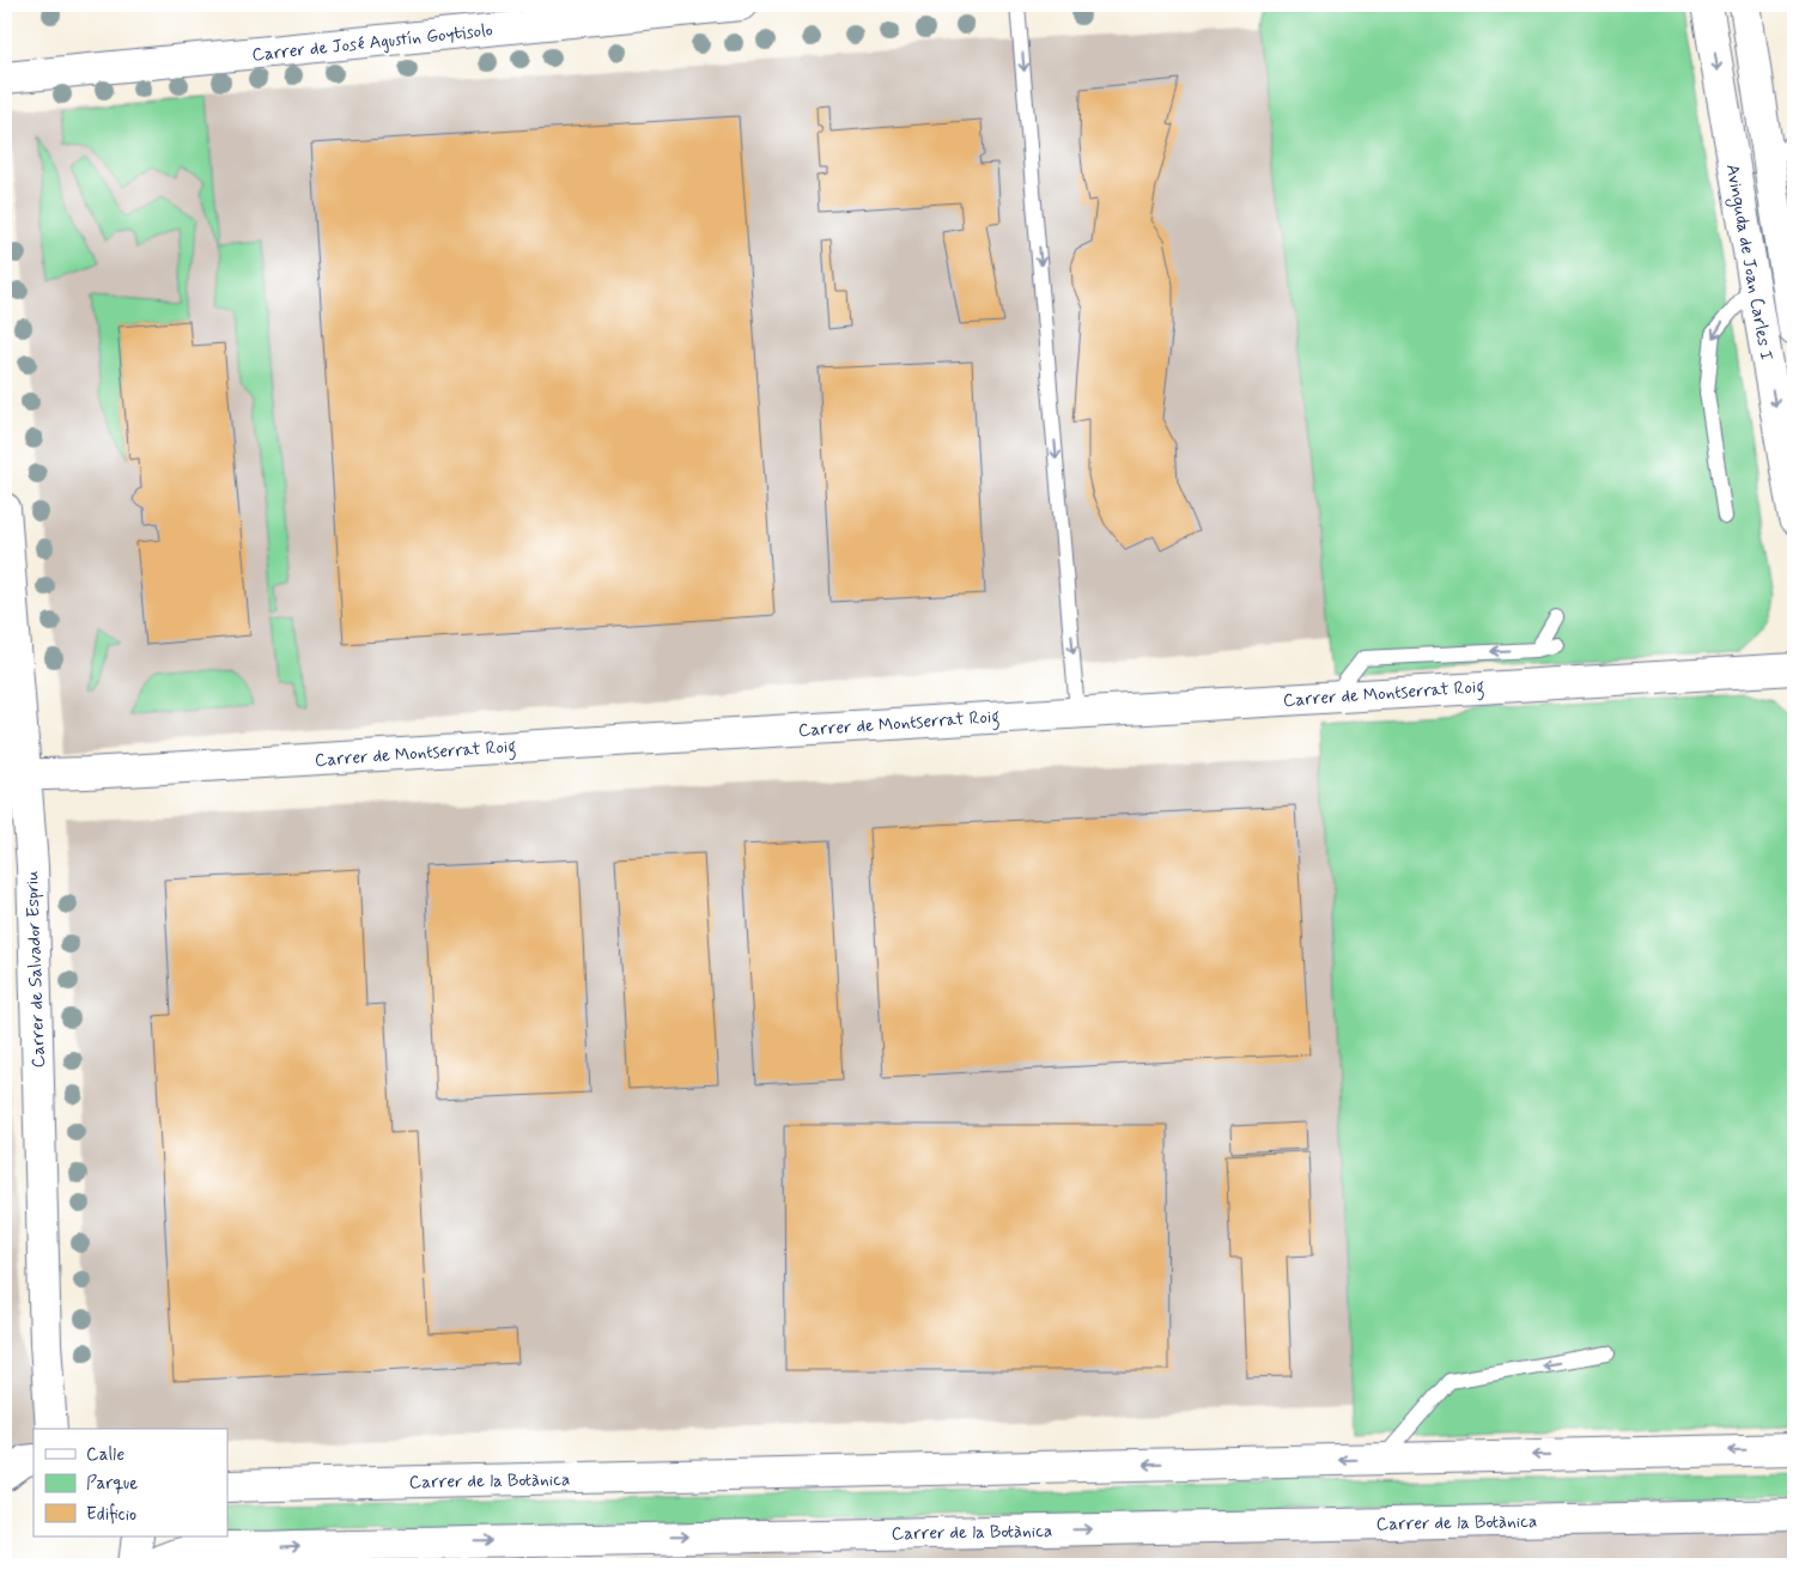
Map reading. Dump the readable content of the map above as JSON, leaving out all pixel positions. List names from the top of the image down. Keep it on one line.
{"streets":{"street":["Carrer de José Agustín Goytisolo","Avinguda de Joan Carles I","Carrer de Montserrat Roig","Carrer de Salvador Espriu","Carrer de la Botànica"]},"crossings":[["Carrer de Montserrat Roig","Carrer de Salvador Espriu"]],"legend":["Calle","Parque","Edificio"]}
